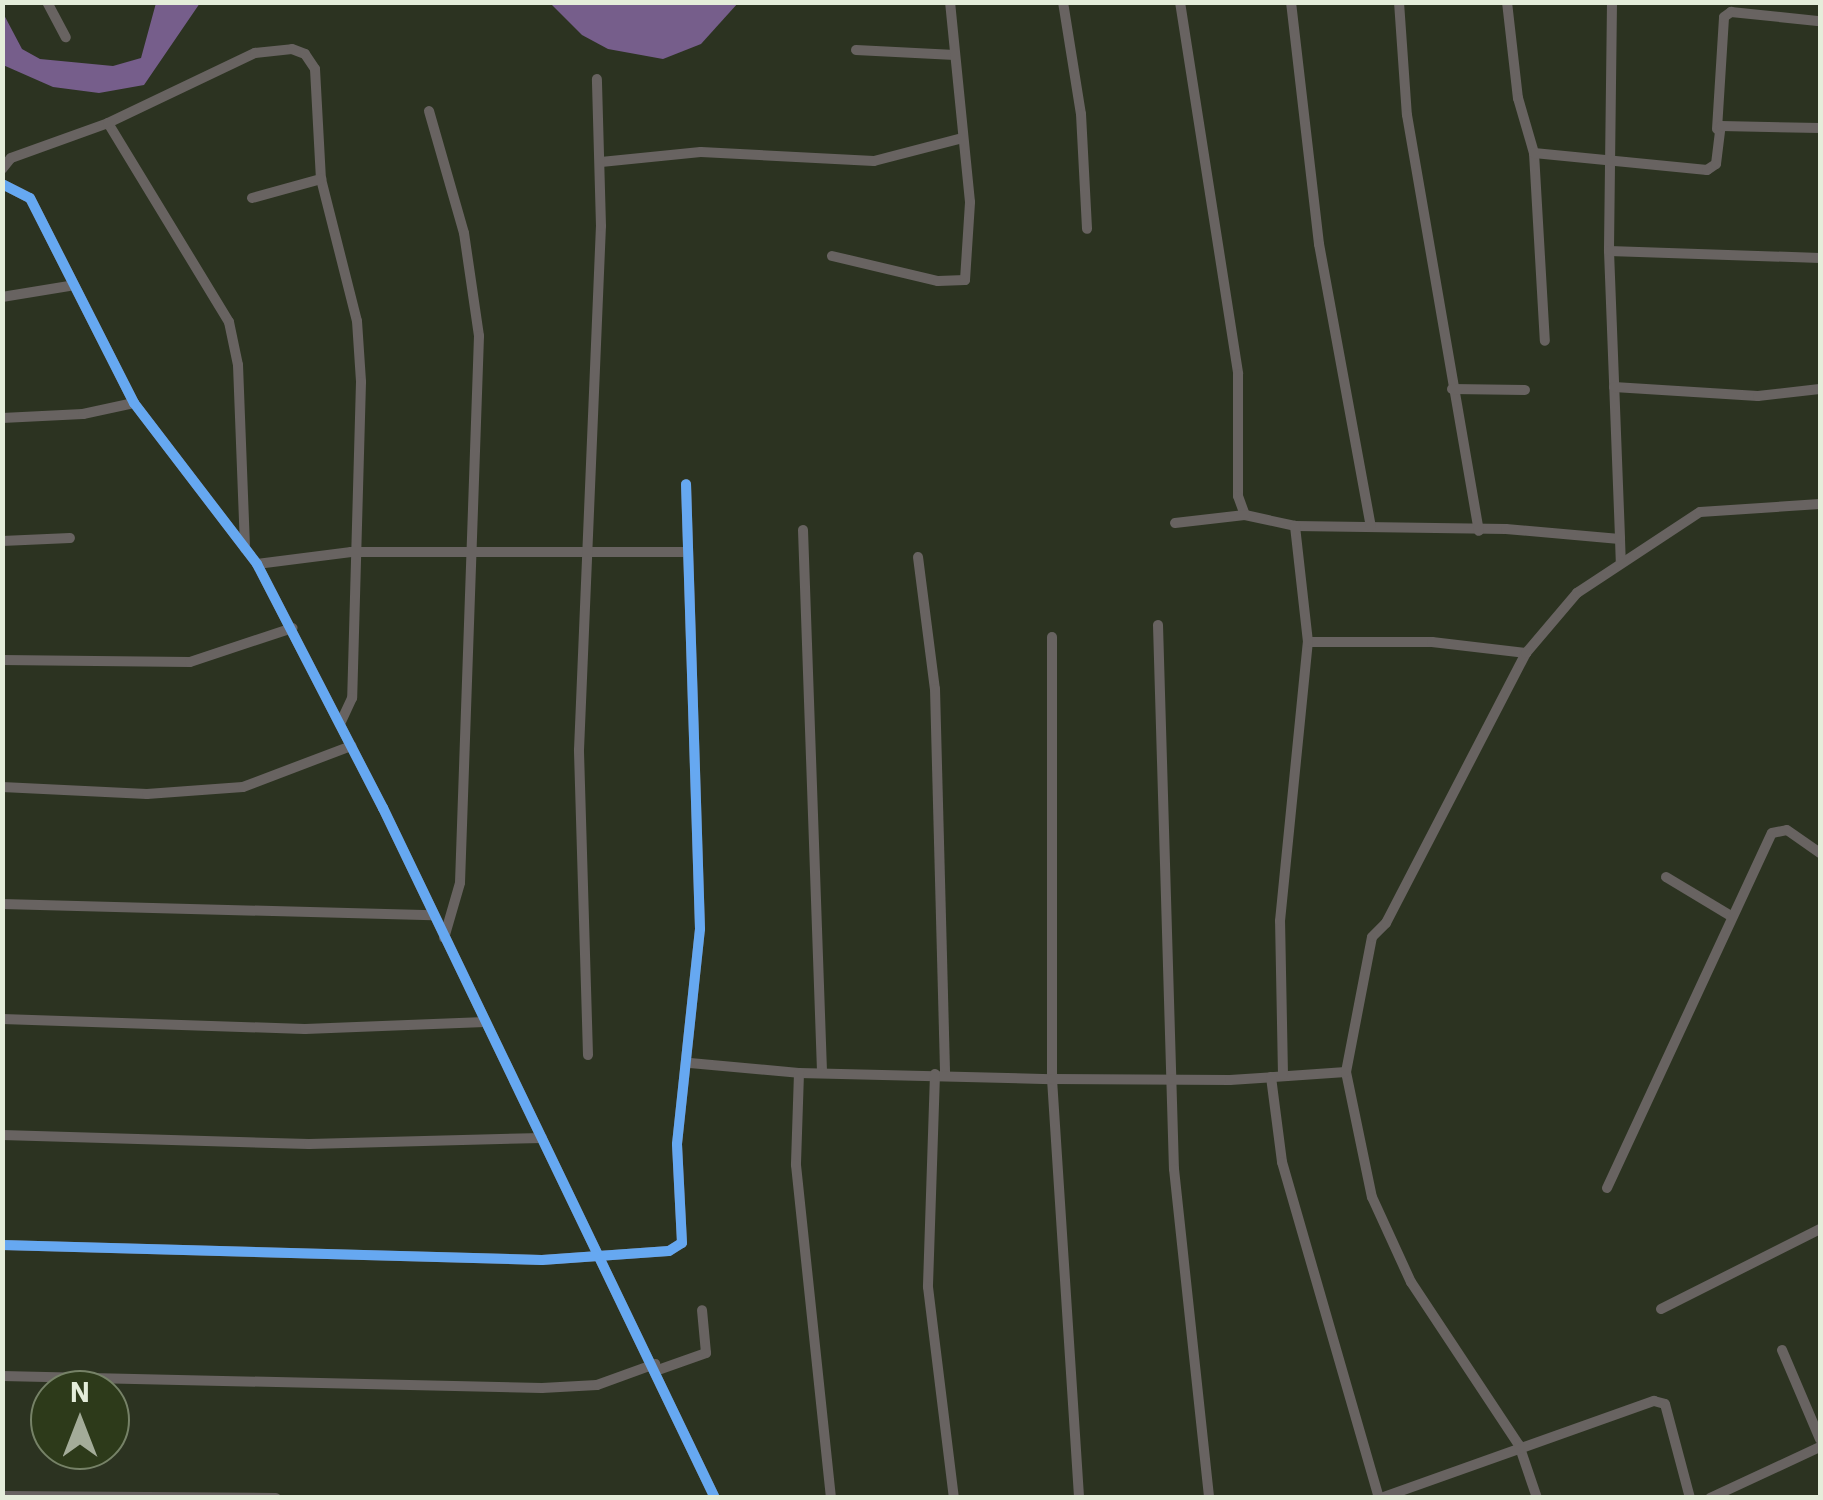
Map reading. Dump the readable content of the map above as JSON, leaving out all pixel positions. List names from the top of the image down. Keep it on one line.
{"north":"top"}
